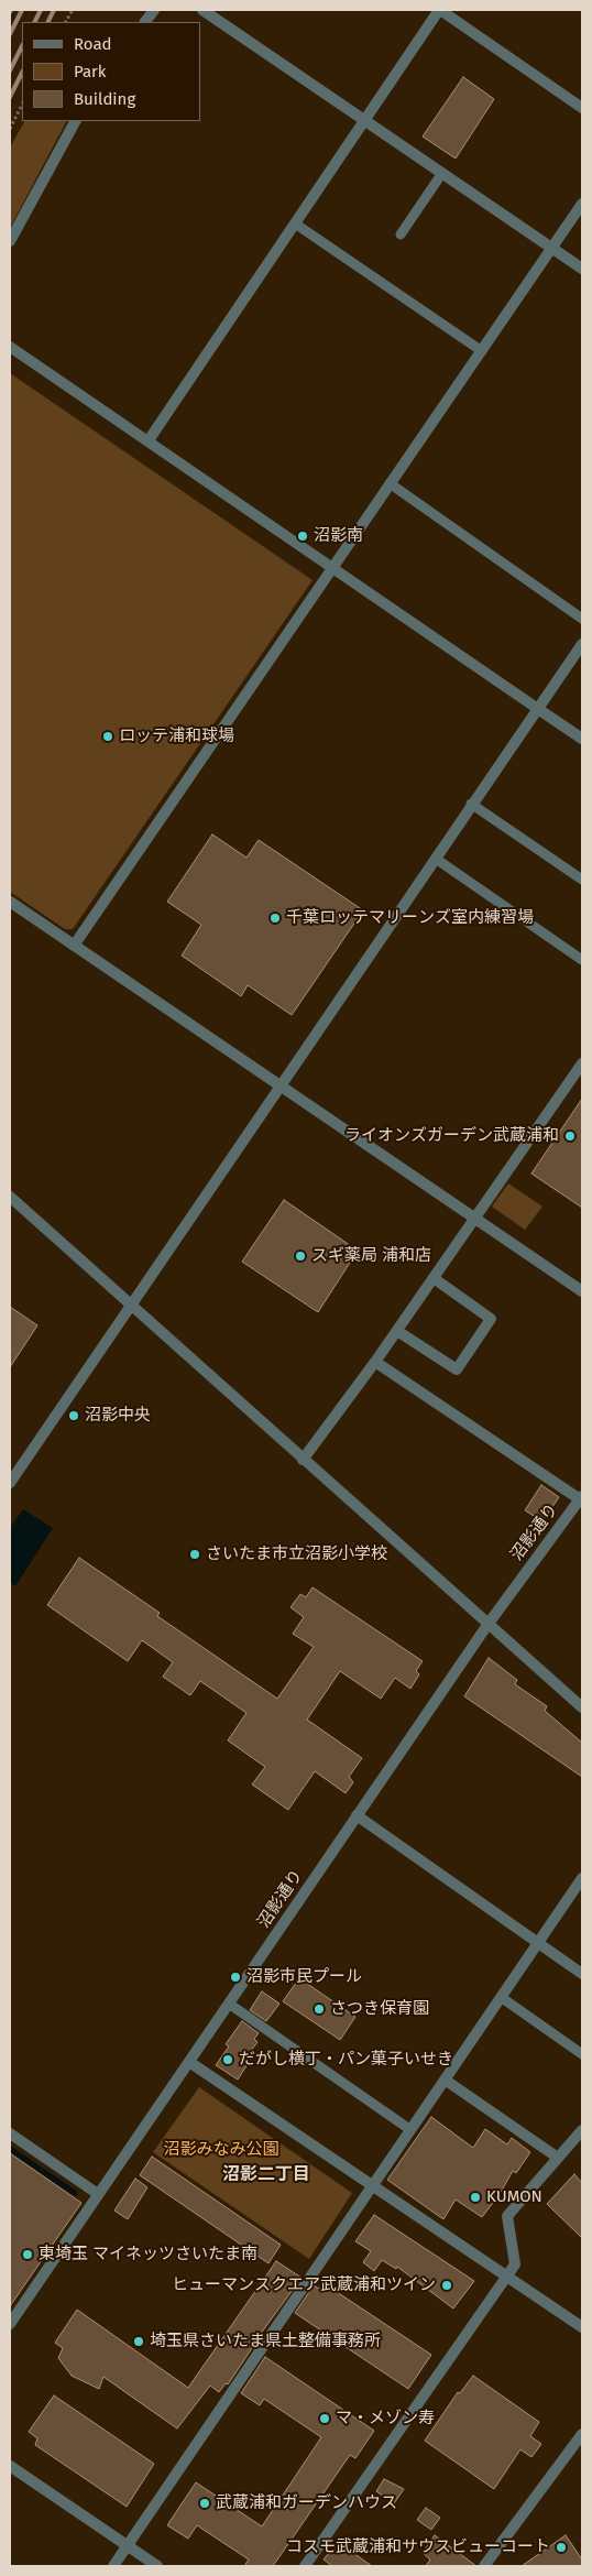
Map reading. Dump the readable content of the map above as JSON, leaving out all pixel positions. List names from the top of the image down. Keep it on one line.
{"streets":{"street":["沼影通り"]},"districts":["沼影二丁目"],"parks":["沼影みなみ公園"],"places":["沼影南","ロッテ浦和球場","千葉ロッテマリーンズ室内練習場","ライオンズガーデン武蔵浦和","スギ薬局 浦和店","沼影中央","さいたま市立沼影小学校","沼影市民プール","さつき保育園","だがし横丁・パン菓子いせき","KUMON","東埼玉 マイネッツさいたま南","ヒューマンスクエア武蔵浦和ツイン","埼玉県さいたま県土整備事務所","マ・メゾン寿","武蔵浦和ガーデンハウス","コスモ武蔵浦和サウスビューコート"],"legend":["Road","Park","Building"]}
